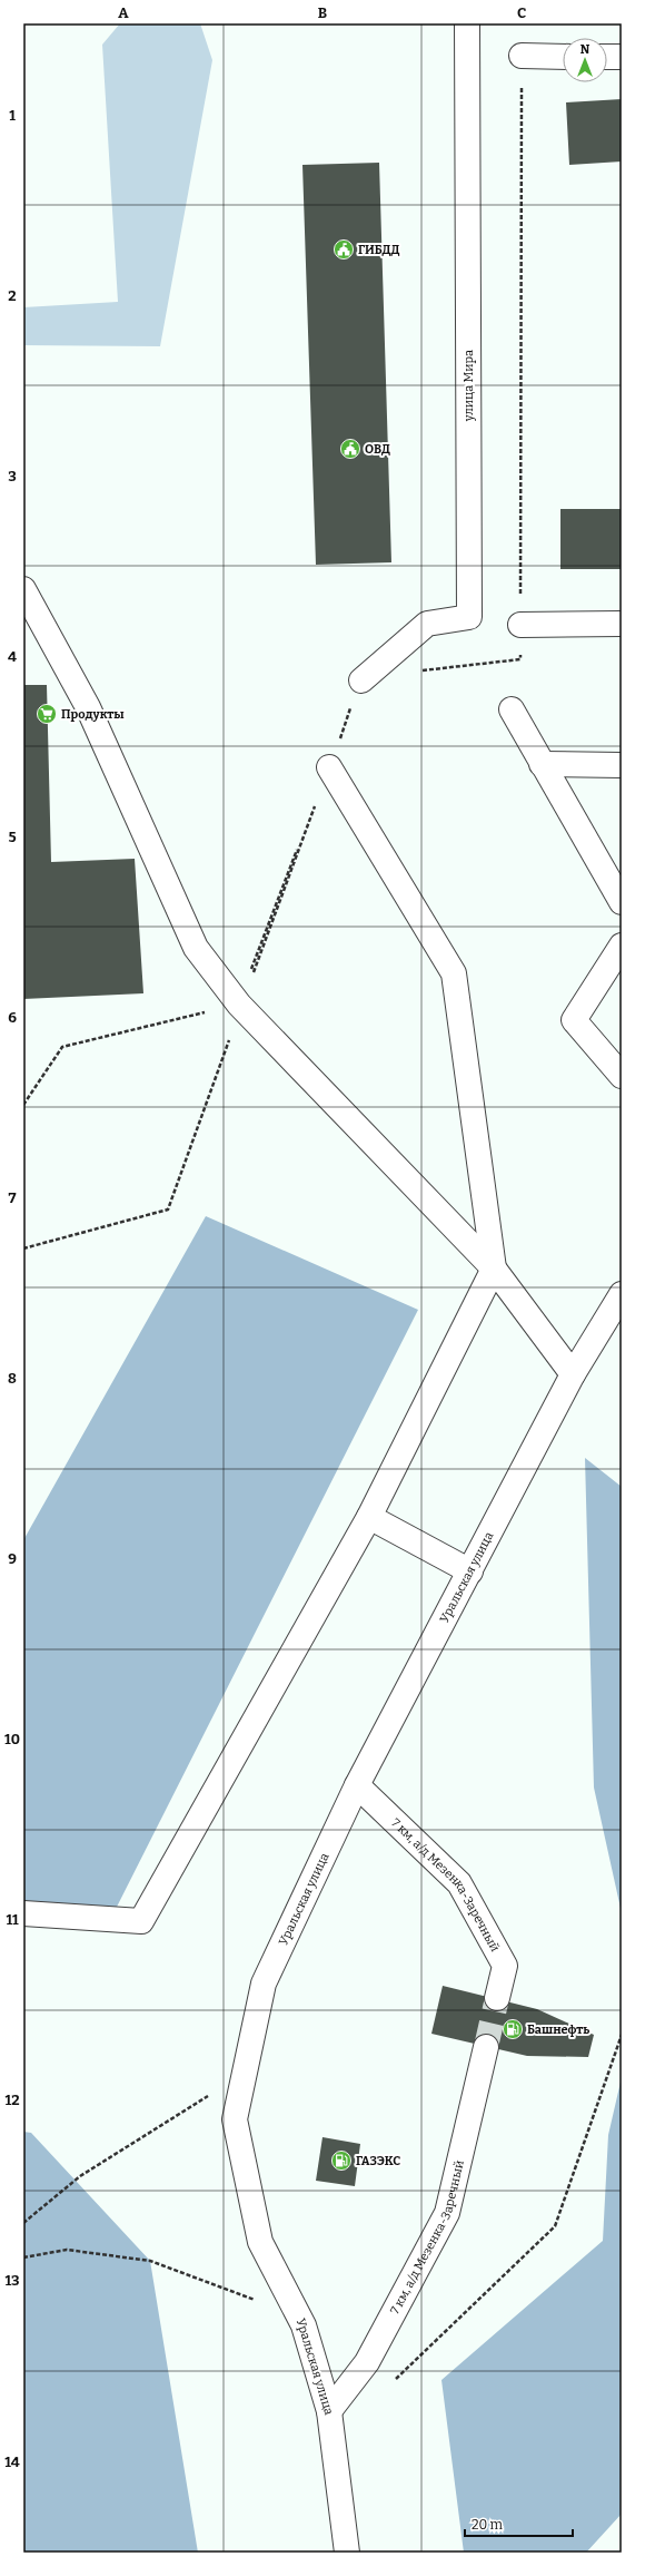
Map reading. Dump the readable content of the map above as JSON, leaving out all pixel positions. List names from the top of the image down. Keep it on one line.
{"streets":{"street":["улица Мира","Уральская улица","7 км, а/д Мезенка-Заречный"]},"crossings":[["Уральская улица","7 км, а/д Мезенка-Заречный"]],"places":{"public building":["ГИБДД","ОВД"],"supermarket":["Продукты"],"fuel station":["Башнефть","ГАЗЭКС"]},"scale_bar":"20 m","north":"top","grid":{"columns":["A","B","C"],"rows":["1","2","3","4","5","6","7","8","9","10","11","12","13","14"]}}
